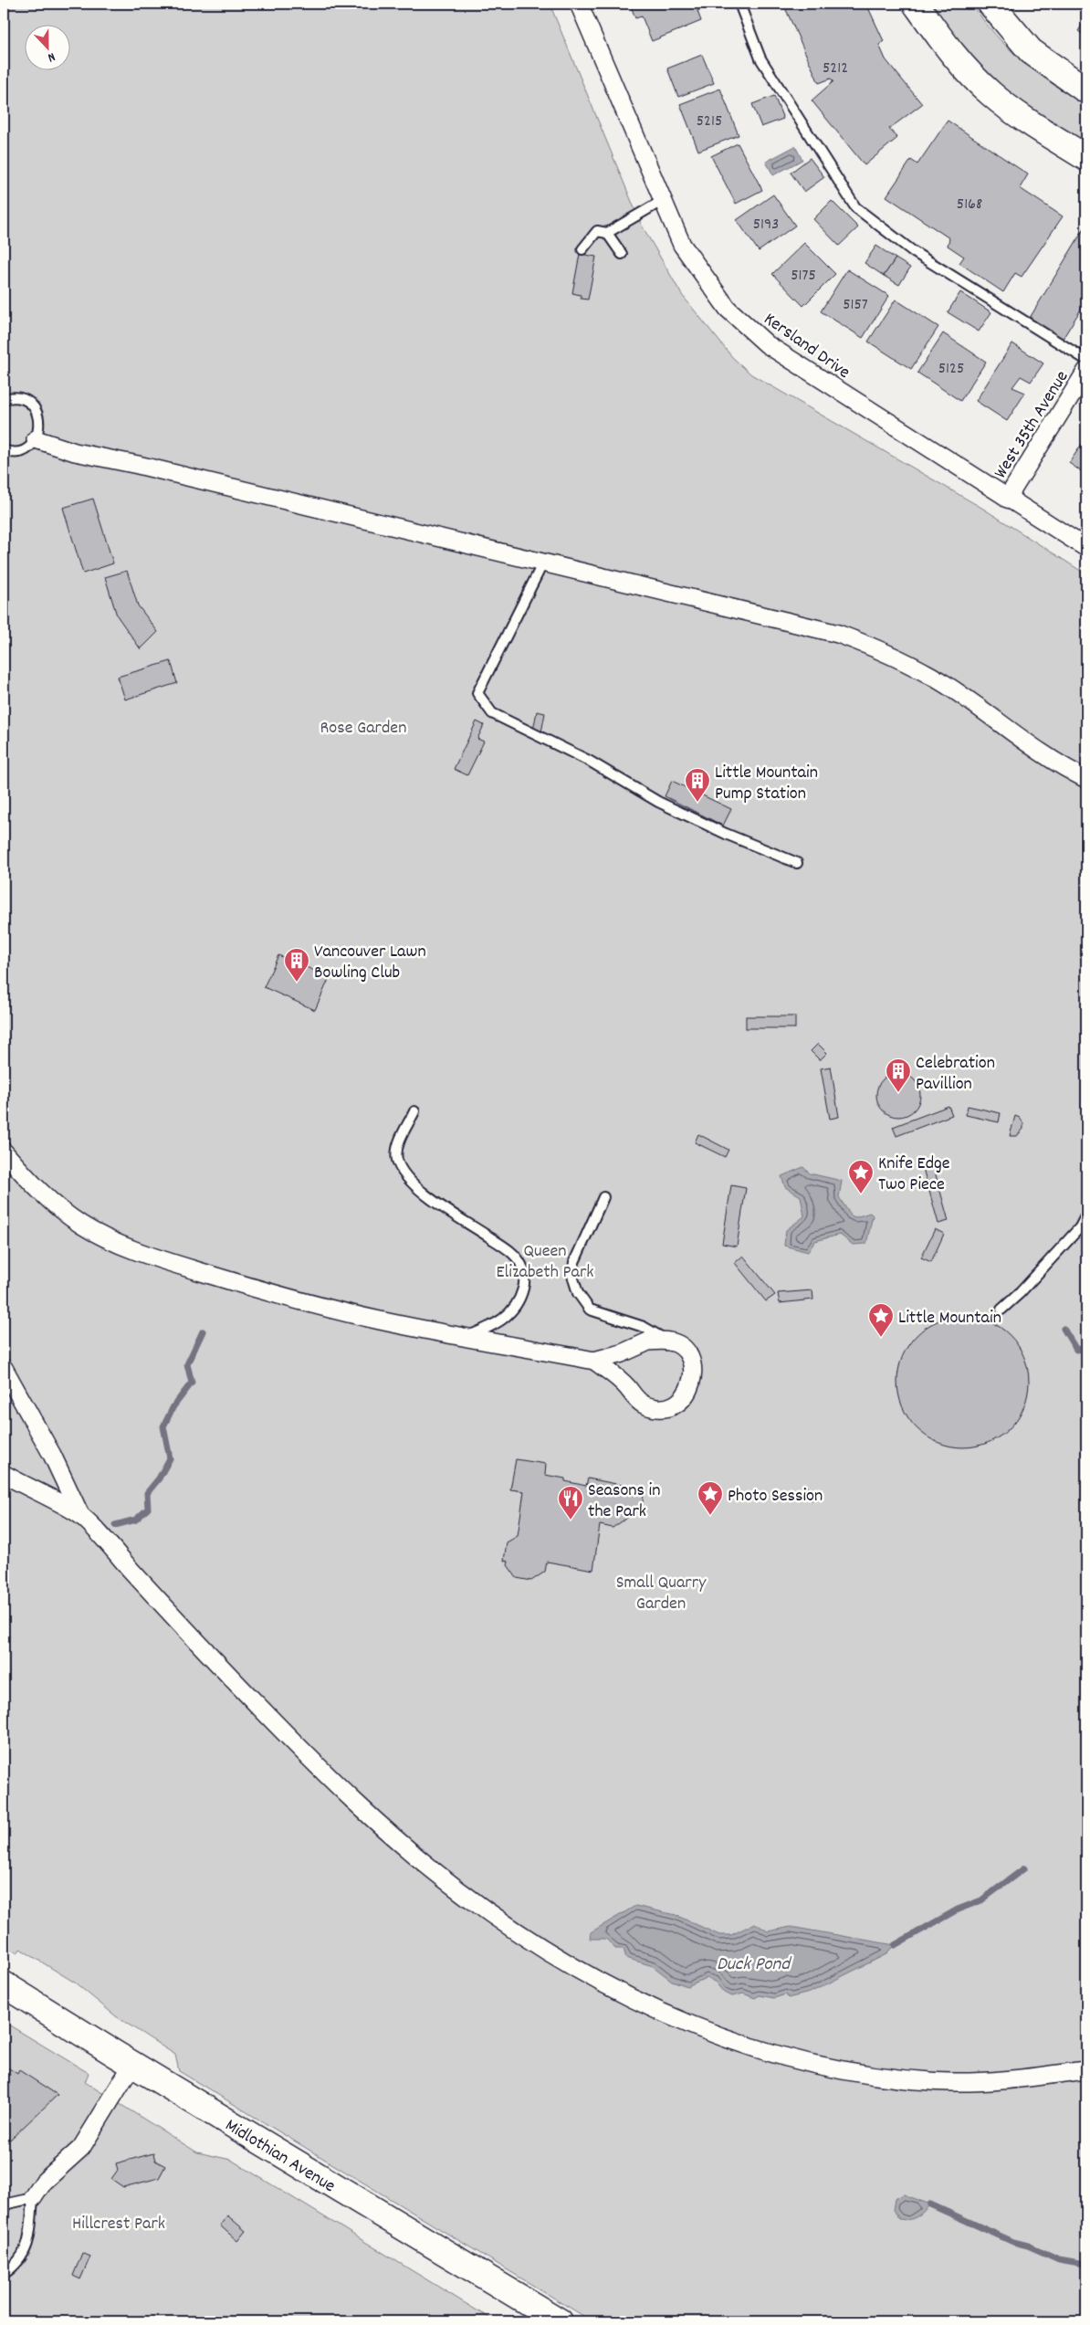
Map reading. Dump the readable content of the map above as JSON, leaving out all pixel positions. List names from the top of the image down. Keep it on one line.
{"streets":{"street":["Kersland Drive","West 35th Avenue","Midlothian Avenue"]},"crossings":[["Kersland Drive","West 35th Avenue"]],"water":["Duck Pond"],"parks":["Rose Garden","Queen Elizabeth Park","Small Quarry Garden","Hillcrest Park"],"places":{"building":["Little Mountain Pump Station","Vancouver Lawn Bowling Club","Celebration Pavillion"],"place":["Knife Edge Two Piece","Little Mountain","Photo Session"],"restaurant":["Seasons in the Park"]},"house_numbers":["5212","5215","5168","5193","5175","5157","5125"],"north":"bottom"}
